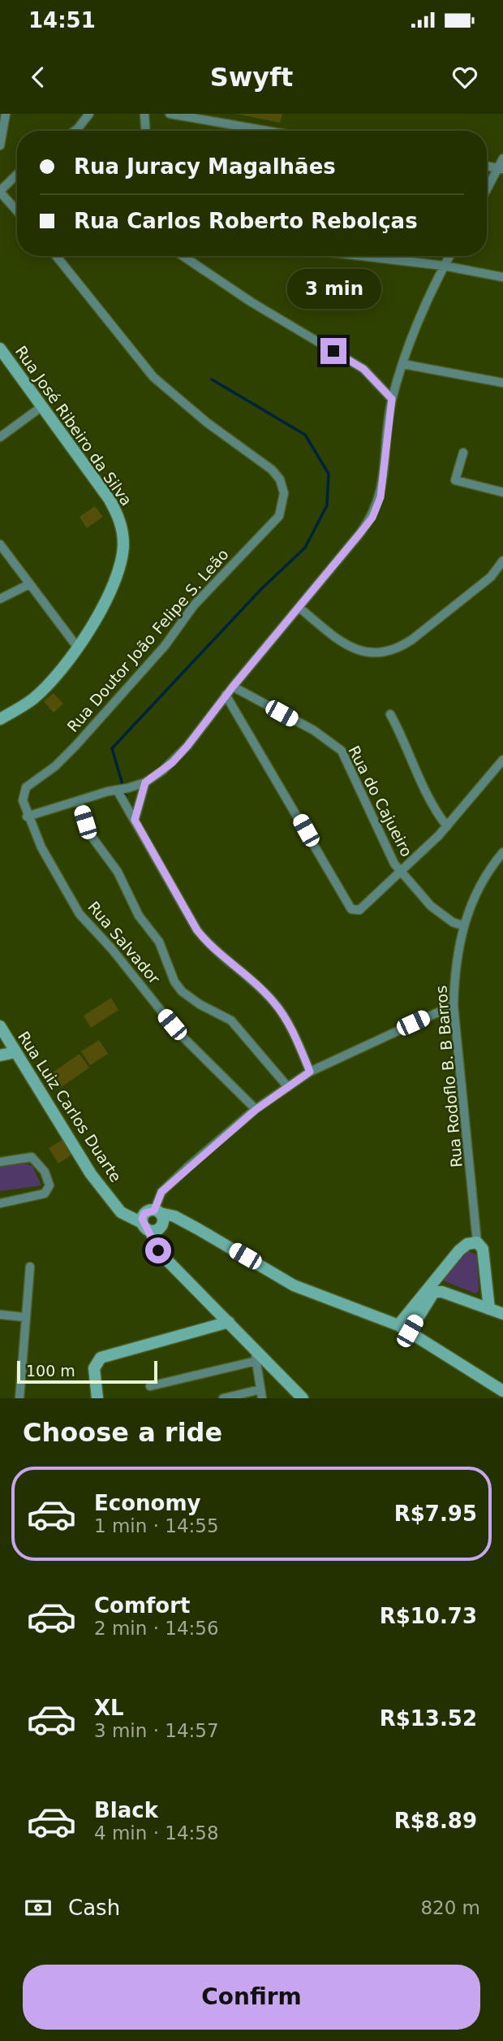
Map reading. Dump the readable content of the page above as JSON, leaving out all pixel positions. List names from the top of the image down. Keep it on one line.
{"streets":{"street":["Rua José Ribeiro da Silva","Rua Doutor João Felipe S. Leão","Rua do Cajueiro","Rua Salvador","Rua Rodoflo B. B Barros","Rua Luiz Carlos Duarte"]},"crossings":[["Rua Doutor João Felipe S. Leão","Rua Salvador"],["Rua do Cajueiro","Rua Rodoflo B. B Barros"]],"scale_bar":"100 m","page":{"status":"14:51","header":"Swyft","banner":["Rua Juracy Magalhães","Rua Carlos Roberto Rebolças"],"bubble":"3 min","scale":"100 m","heading":"Choose a ride","list":[{"name":"Economy","note":"1 min · 14:55","value":"R$7.95"},{"name":"Comfort","note":"2 min · 14:56","value":"R$10.73"},{"name":"XL","note":"3 min · 14:57","value":"R$13.52"},{"name":"Black","note":"4 min · 14:58","value":"R$8.89"}],"pay":["Cash","820 m"],"buttons":"Confirm"}}
